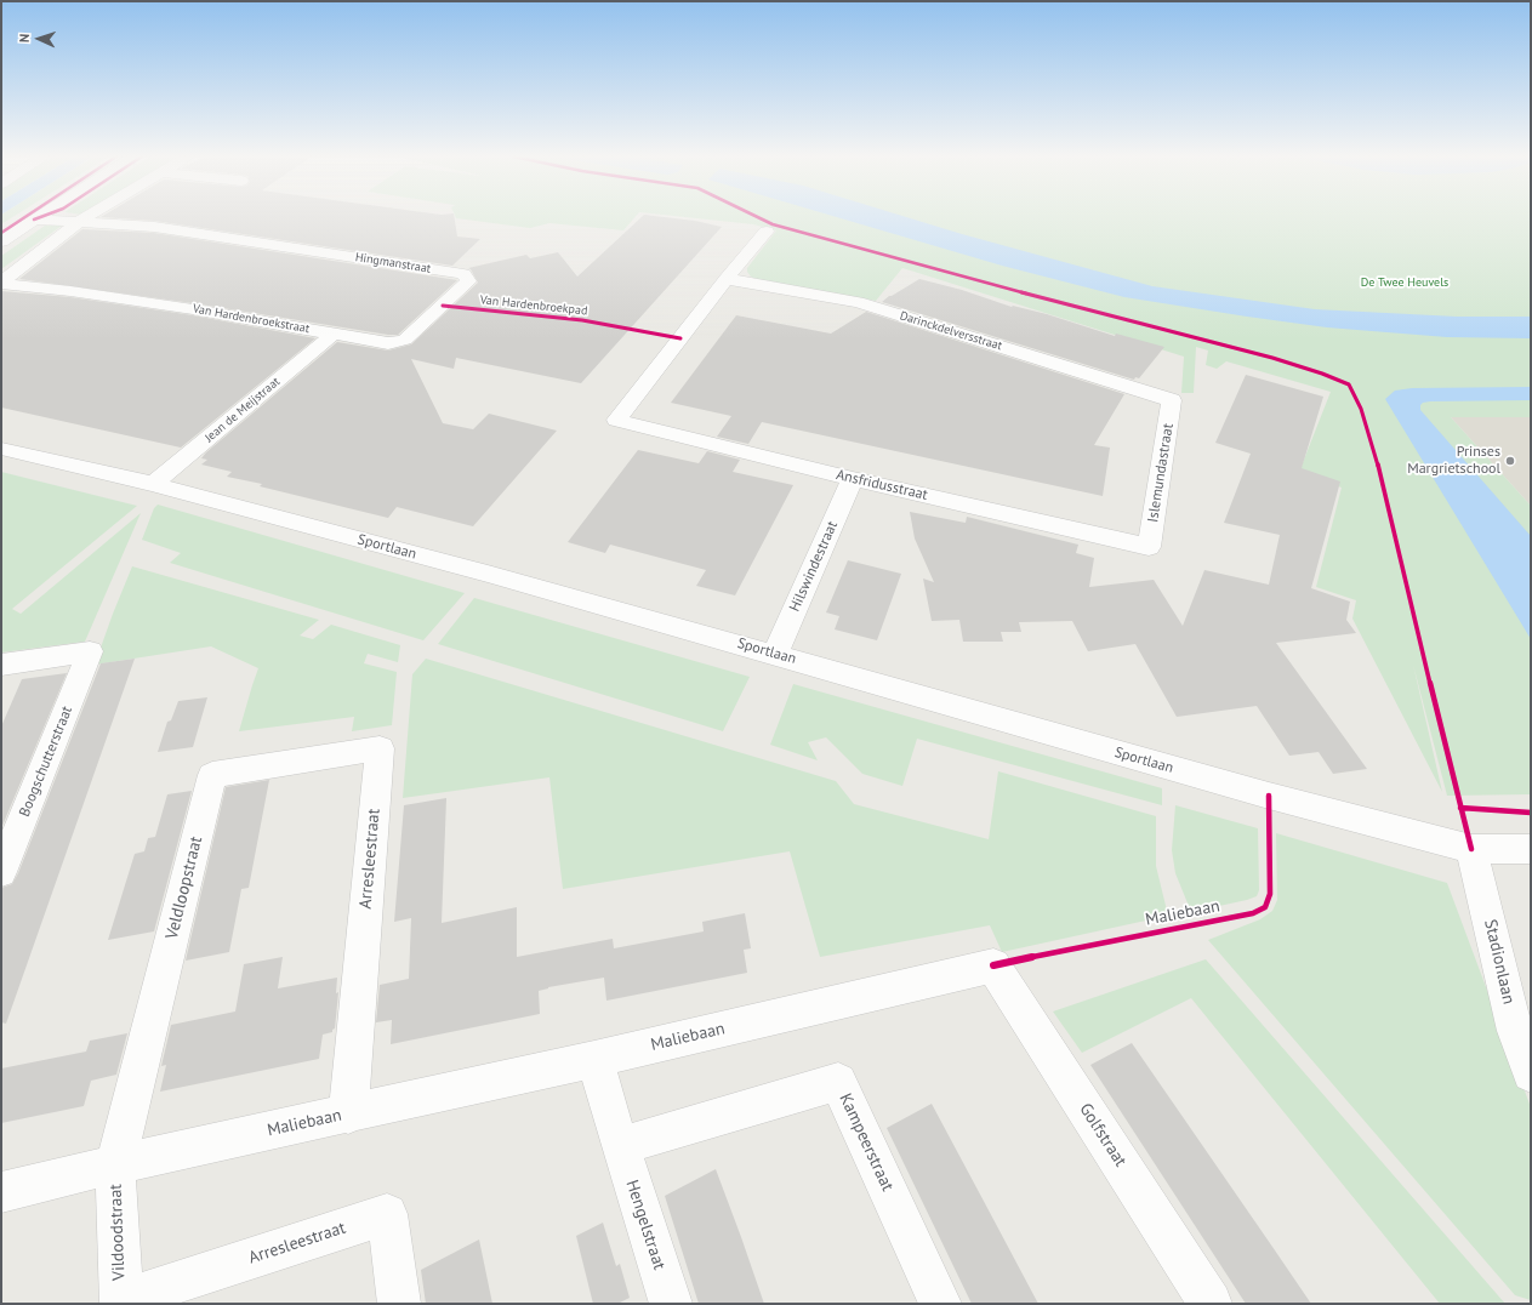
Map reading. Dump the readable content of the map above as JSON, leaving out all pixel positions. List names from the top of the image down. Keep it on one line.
{"streets":{"street":["Hingmanstraat","Van Hardenbroekstraat","Darinckdelversstraat","Jean de Meijstraat","Islemundastraat","Ansfridusstraat","Sportlaan","Hilswindestraat","Boogschutterstraat","Arresleestraat","Veldloopstraat","Maliebaan","Stadionlaan","Golfstraat","Kampeerstraat","Hengelstraat","Vildoodstraat"],"cycle path":["Van Hardenbroekpad"]},"crossings":[["Hingmanstraat","Van Hardenbroekstraat"],["Van Hardenbroekstraat","Jean de Meijstraat"],["Darinckdelversstraat","Islemundastraat"],["Darinckdelversstraat","Ansfridusstraat"],["Jean de Meijstraat","Sportlaan"],["Islemundastraat","Ansfridusstraat"],["Ansfridusstraat","Hilswindestraat"],["Sportlaan","Hilswindestraat"],["Sportlaan","Stadionlaan"],["Arresleestraat","Veldloopstraat"],["Arresleestraat","Maliebaan"],["Arresleestraat","Vildoodstraat"],["Veldloopstraat","Maliebaan"],["Veldloopstraat","Vildoodstraat"],["Maliebaan","Golfstraat"],["Maliebaan","Vildoodstraat"],["Kampeerstraat","Hengelstraat"]],"parks":["De Twee Heuvels"],"places":["Prinses Margrietschool"],"north":"left"}
